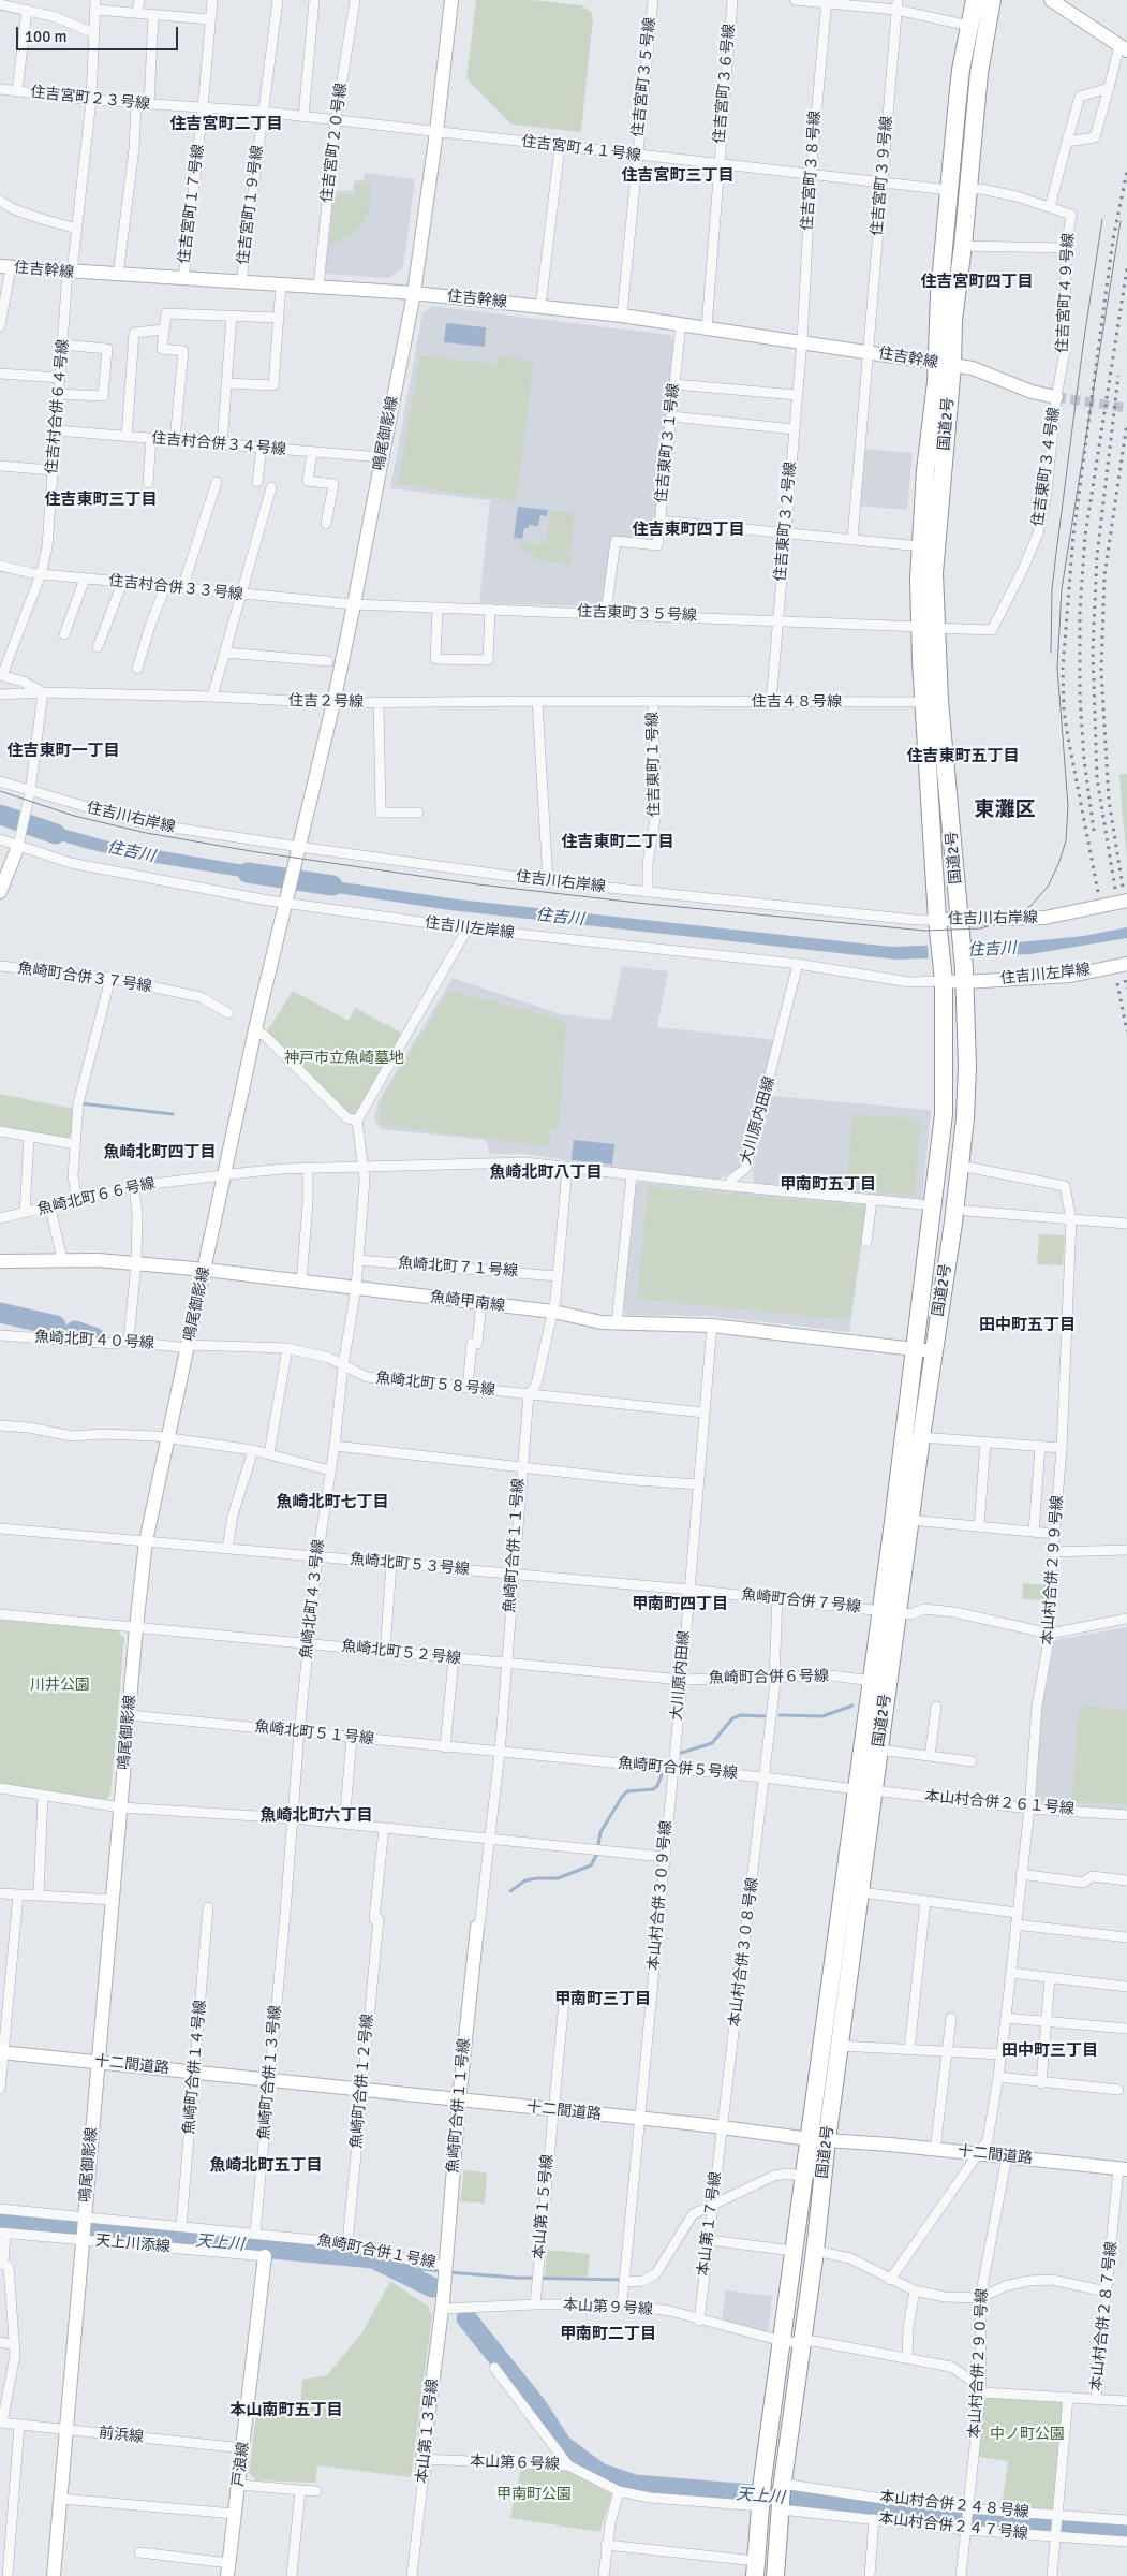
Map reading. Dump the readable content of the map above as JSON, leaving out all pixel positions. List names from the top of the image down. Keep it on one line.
{"streets":{"highway":["国道2号"],"street":["住吉宮町３５号線","住吉宮町３６号線","住吉宮町２３号線","住吉宮町２０号線","住吉宮町４１号線","住吉宮町３８号線","住吉宮町３９号線","住吉宮町１７号線","住吉宮町１９号線","住吉幹線","住吉宮町４９号線","住吉村合併６４号線","鳴尾御影線","住吉東町３１号線","住吉村合併３４号線","住吉東町３４号線","住吉東町３２号線","住吉村合併３３号線","住吉東町３５号線","住吉２号線","住吉４８号線","住吉東町１号線","住吉川右岸線","住吉川左岸線","魚崎町合併３７号線","大川原内田線","魚崎北町６６号線","魚崎北町７１号線","魚崎甲南線","魚崎北町４０号線","魚崎北町５８号線","魚崎町合併１１号線","魚崎北町５３号線","本山村合併２９９号線","魚崎北町４３号線","魚崎町合併７号線","魚崎北町５２号線","魚崎町合併６号線","魚崎北町５１号線","魚崎町合併５号線","本山村合併２６１号線","本山村合併３０９号線","本山村合併３０８号線","十二間道路","魚崎町合併１４号線","魚崎町合併１３号線","魚崎町合併１２号線","本山第１５号線","本山第１７号線","天上川添線","魚崎町合併１号線","本山第９号線","本山村合併２８７号線","本山村合併２９０号線","本山第１３号線","前浜線","本山第６号線","戸浪線","本山村合併２４８号線","本山村合併２４７号線"]},"crossings":[["住吉宮町３５号線","住吉宮町４１号線"],["住吉宮町３５号線","住吉幹線"],["住吉宮町３６号線","住吉宮町４１号線"],["住吉宮町３６号線","住吉幹線"],["住吉宮町２３号線","住吉宮町２０号線"],["住吉宮町２３号線","住吉宮町４１号線"],["住吉宮町２３号線","住吉宮町１７号線"],["住吉宮町２３号線","住吉宮町１９号線"],["住吉宮町２３号線","住吉村合併６４号線"],["住吉宮町２３号線","鳴尾御影線"],["住吉宮町２０号線","住吉幹線"],["住吉宮町４１号線","住吉宮町３８号線"],["住吉宮町４１号線","住吉宮町３９号線"],["住吉宮町４１号線","国道2号"],["住吉宮町４１号線","鳴尾御影線"],["住吉宮町３８号線","住吉幹線"],["住吉宮町３８号線","住吉東町３２号線"],["住吉宮町３９号線","住吉幹線"],["住吉宮町１７号線","住吉幹線"],["住吉宮町１９号線","住吉幹線"],["住吉幹線","住吉宮町４９号線"],["住吉幹線","住吉村合併６４号線"],["住吉幹線","国道2号"],["住吉幹線","鳴尾御影線"],["住吉幹線","住吉東町３１号線"],["住吉幹線","住吉東町３４号線"],["住吉幹線","住吉東町３２号線"],["住吉宮町４９号線","住吉東町３４号線"],["住吉村合併６４号線","住吉村合併３４号線"],["住吉村合併６４号線","住吉村合併３３号線"],["国道2号","住吉東町３４号線"],["国道2号","住吉東町３５号線"],["国道2号","住吉４８号線"],["国道2号","住吉川右岸線"],["国道2号","住吉川左岸線"],["国道2号","魚崎甲南線"],["国道2号","本山村合併２９９号線"],["国道2号","魚崎町合併７号線"],["国道2号","魚崎町合併６号線"],["国道2号","魚崎町合併５号線"],["国道2号","本山村合併２６１号線"],["国道2号","十二間道路"],["国道2号","本山第９号線"],["国道2号","本山第６号線"],["国道2号","本山村合併２４８号線"],["国道2号","本山村合併２４７号線"],["鳴尾御影線","住吉村合併３４号線"],["鳴尾御影線","住吉村合併３３号線"],["鳴尾御影線","住吉東町３５号線"],["鳴尾御影線","住吉２号線"],["鳴尾御影線","住吉川右岸線"],["鳴尾御影線","住吉川左岸線"],["鳴尾御影線","魚崎北町６６号線"],["鳴尾御影線","魚崎甲南線"],["鳴尾御影線","魚崎北町４０号線"],["鳴尾御影線","魚崎北町５８号線"],["鳴尾御影線","魚崎北町５３号線"],["鳴尾御影線","魚崎北町５２号線"],["鳴尾御影線","魚崎北町５１号線"],["鳴尾御影線","十二間道路"],["鳴尾御影線","天上川添線"],["鳴尾御影線","魚崎町合併１号線"],["鳴尾御影線","前浜線"],["住吉東町３１号線","住吉東町３５号線"],["住吉東町３４号線","住吉東町３５号線"],["住吉東町３２号線","住吉東町３５号線"],["住吉東町３２号線","住吉４８号線"],["住吉村合併３３号線","住吉東町３５号線"],["住吉２号線","住吉４８号線"],["住吉２号線","住吉東町１号線"],["住吉４８号線","住吉東町１号線"],["住吉東町１号線","住吉川右岸線"],["住吉川左岸線","大川原内田線"],["大川原内田線","魚崎甲南線"],["大川原内田線","魚崎北町５８号線"],["大川原内田線","魚崎町合併７号線"],["大川原内田線","魚崎町合併６号線"],["大川原内田線","魚崎町合併５号線"],["大川原内田線","本山村合併３０９号線"],["魚崎北町６６号線","魚崎町合併１１号線"],["魚崎北町６６号線","魚崎北町４３号線"],["魚崎北町７１号線","魚崎町合併１１号線"],["魚崎北町７１号線","魚崎北町４３号線"],["魚崎甲南線","魚崎町合併１１号線"],["魚崎甲南線","魚崎北町４３号線"],["魚崎北町４０号線","魚崎北町５８号線"],["魚崎北町５８号線","魚崎町合併１１号線"],["魚崎北町５８号線","魚崎北町４３号線"],["魚崎町合併１１号線","魚崎北町５３号線"],["魚崎町合併１１号線","魚崎町合併７号線"],["魚崎町合併１１号線","魚崎北町５２号線"],["魚崎町合併１１号線","魚崎町合併６号線"],["魚崎町合併１１号線","魚崎北町５１号線"],["魚崎町合併１１号線","魚崎町合併５号線"],["魚崎町合併１１号線","十二間道路"],["魚崎町合併１１号線","魚崎町合併１号線"],["魚崎町合併１１号線","本山第１３号線"],["魚崎北町５３号線","魚崎北町４３号線"],["魚崎北町５３号線","魚崎町合併７号線"],["本山村合併２９９号線","魚崎町合併７号線"],["本山村合併２９９号線","本山村合併２６１号線"],["本山村合併２９９号線","十二間道路"],["魚崎北町４３号線","魚崎北町５２号線"],["魚崎北町４３号線","魚崎北町５１号線"],["魚崎北町４３号線","魚崎町合併１３号線"],["魚崎町合併７号線","本山村合併３０８号線"],["魚崎北町５２号線","魚崎町合併６号線"],["魚崎町合併６号線","本山村合併３０８号線"],["魚崎北町５１号線","魚崎町合併５号線"],["魚崎町合併５号線","本山村合併２６１号線"],["魚崎町合併５号線","本山村合併３０９号線"],["魚崎町合併５号線","本山村合併３０８号線"],["本山村合併３０９号線","十二間道路"],["本山村合併３０９号線","本山第９号線"],["本山村合併３０８号線","十二間道路"],["本山村合併３０８号線","本山第１７号線"],["十二間道路","魚崎町合併１４号線"],["十二間道路","魚崎町合併１３号線"],["十二間道路","魚崎町合併１２号線"],["十二間道路","本山第１５号線"],["十二間道路","本山第１７号線"],["十二間道路","本山村合併２８７号線"],["十二間道路","本山村合併２９０号線"],["魚崎町合併１４号線","魚崎町合併１号線"],["魚崎町合併１３号線","魚崎町合併１号線"],["魚崎町合併１２号線","魚崎町合併１号線"],["本山第１５号線","本山第９号線"],["本山第１７号線","本山第９号線"],["天上川添線","戸浪線"],["本山第９号線","本山村合併２９０号線"],["本山第９号線","本山第１３号線"],["本山村合併２９０号線","本山村合併２４８号線"],["本山村合併２９０号線","本山村合併２４７号線"],["本山第１３号線","本山第６号線"],["前浜線","戸浪線"],["本山村合併２４８号線","本山村合併２４７号線"]],"districts":["住吉宮町二丁目","住吉宮町三丁目","住吉宮町四丁目","住吉東町三丁目","住吉東町四丁目","住吉東町一丁目","住吉東町五丁目","東灘区","住吉東町二丁目","魚崎北町四丁目","魚崎北町八丁目","甲南町五丁目","田中町五丁目","魚崎北町七丁目","甲南町四丁目","魚崎北町六丁目","甲南町三丁目","田中町三丁目","魚崎北町五丁目","甲南町二丁目","本山南町五丁目"],"water":["住吉川","天上川"],"parks":["神戸市立魚崎墓地","川井公園","中ノ町公園","甲南町公園"],"scale_bar":"100 m"}
